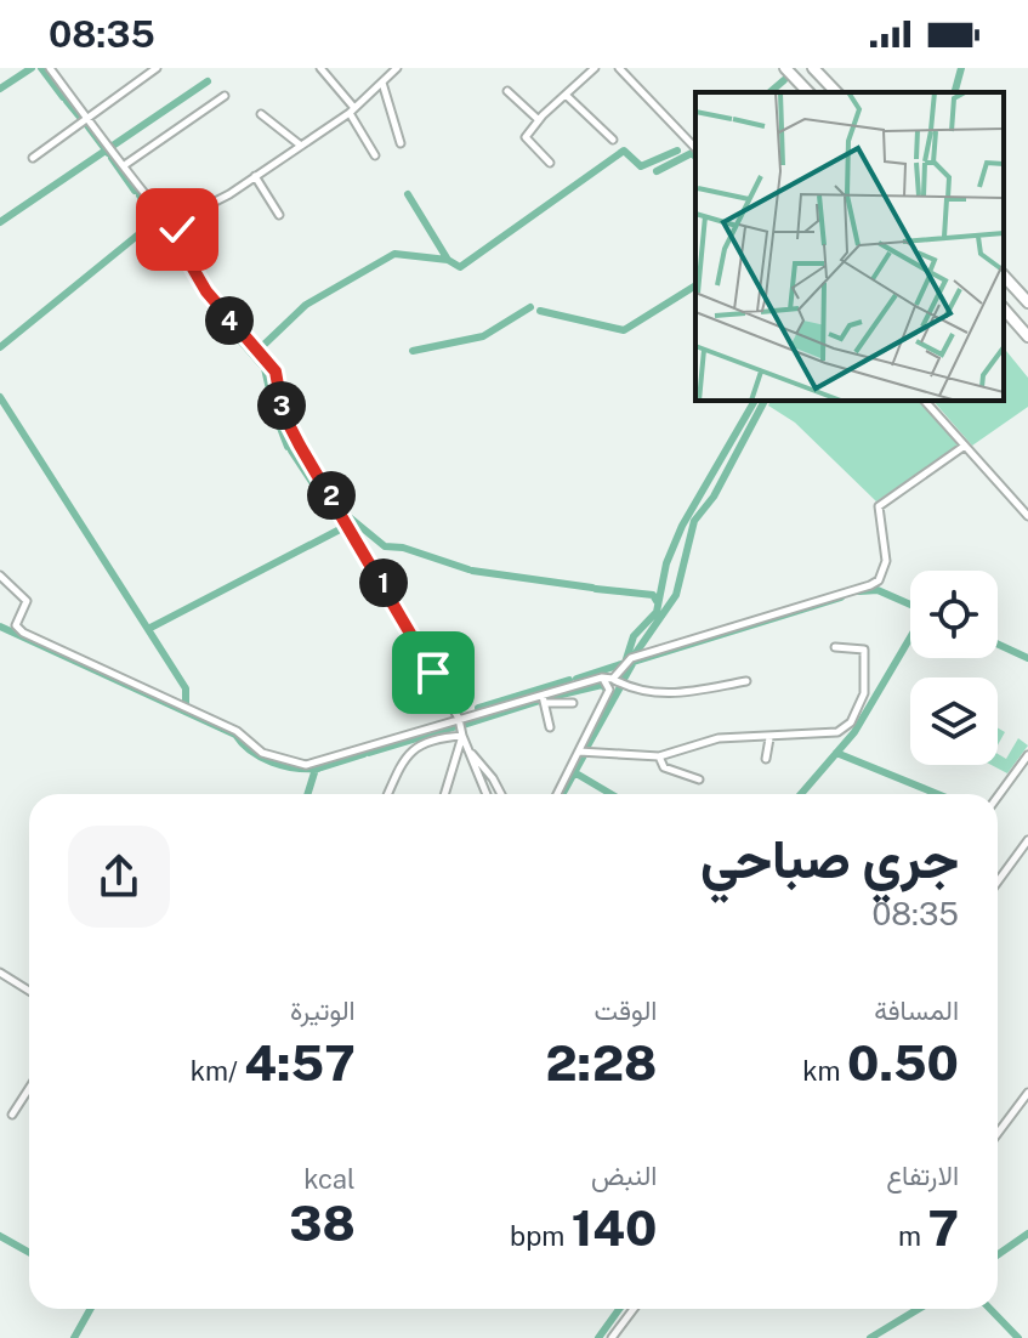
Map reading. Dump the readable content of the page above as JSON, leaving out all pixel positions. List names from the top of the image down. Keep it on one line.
{"page":{"status":"08:35","pins":["4","3","2","1"],"heading":["جري صباحي","08:35"],"stats":[["المسافة","0.50 km"],["الوقت","2:28"],["الوتيرة","4:57 /km"],["الارتفاع","7 m"],["النبض","140 bpm"],["kcal","38"]]}}
